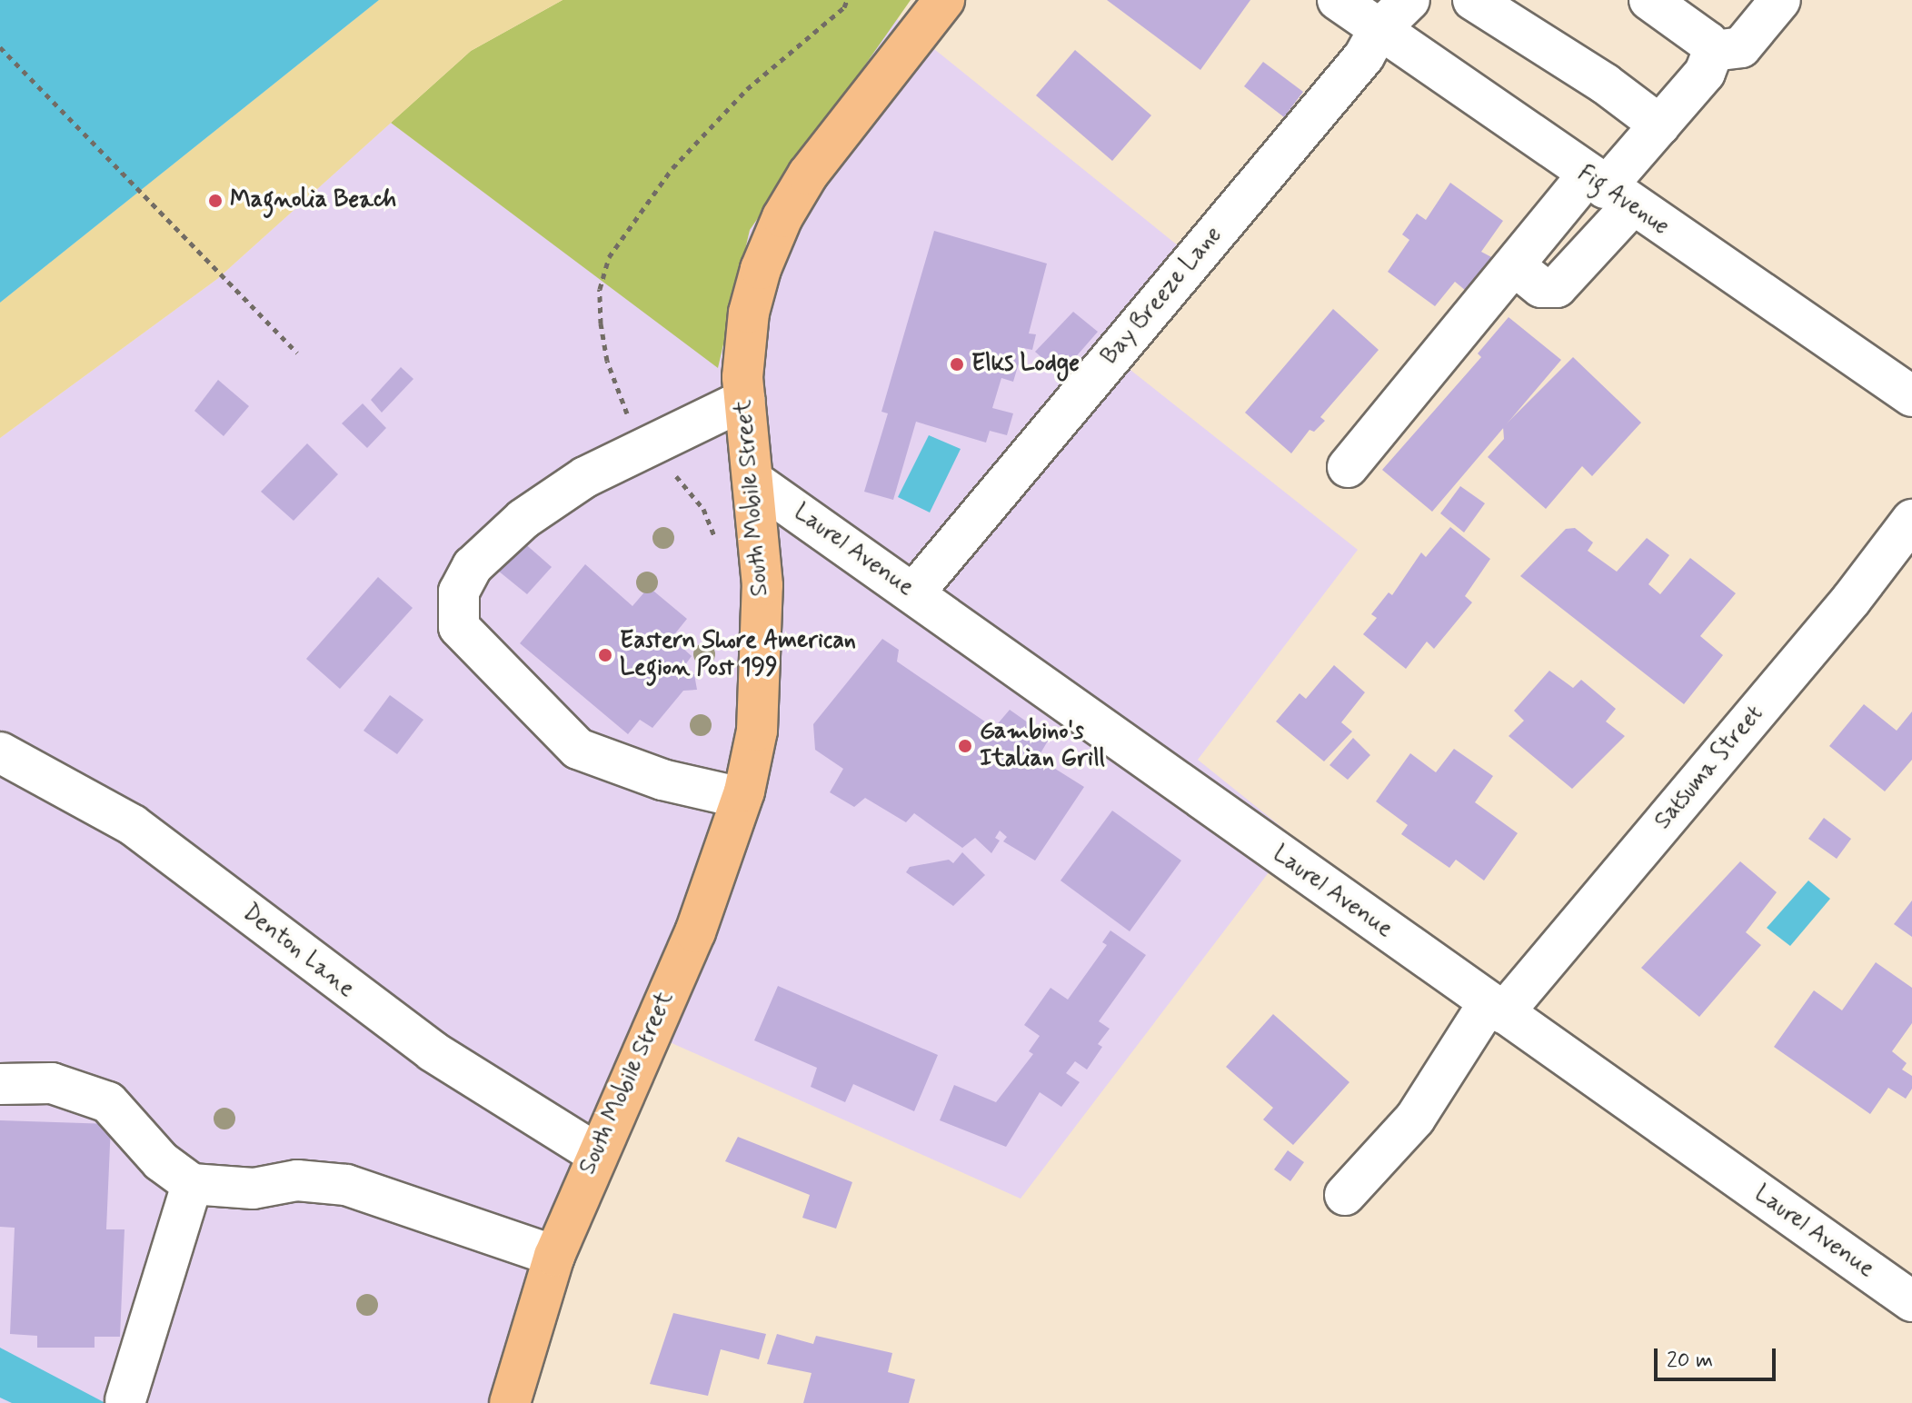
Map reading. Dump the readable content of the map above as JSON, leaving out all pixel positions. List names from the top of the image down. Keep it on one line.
{"streets":{"main road":["South Mobile Street"],"street":["Fig Avenue","Bay Breeze Lane","Laurel Avenue","Satsuma Street","Denton Lane"]},"crossings":[["Fig Avenue","Bay Breeze Lane"],["Bay Breeze Lane","Laurel Avenue"],["South Mobile Street","Laurel Avenue"],["South Mobile Street","Denton Lane"],["Laurel Avenue","Satsuma Street"]],"places":["Magnolia Beach","Elks Lodge","Eastern Shore American Legion Post 199","Gambino's Italian Grill"],"scale_bar":"20 m"}
